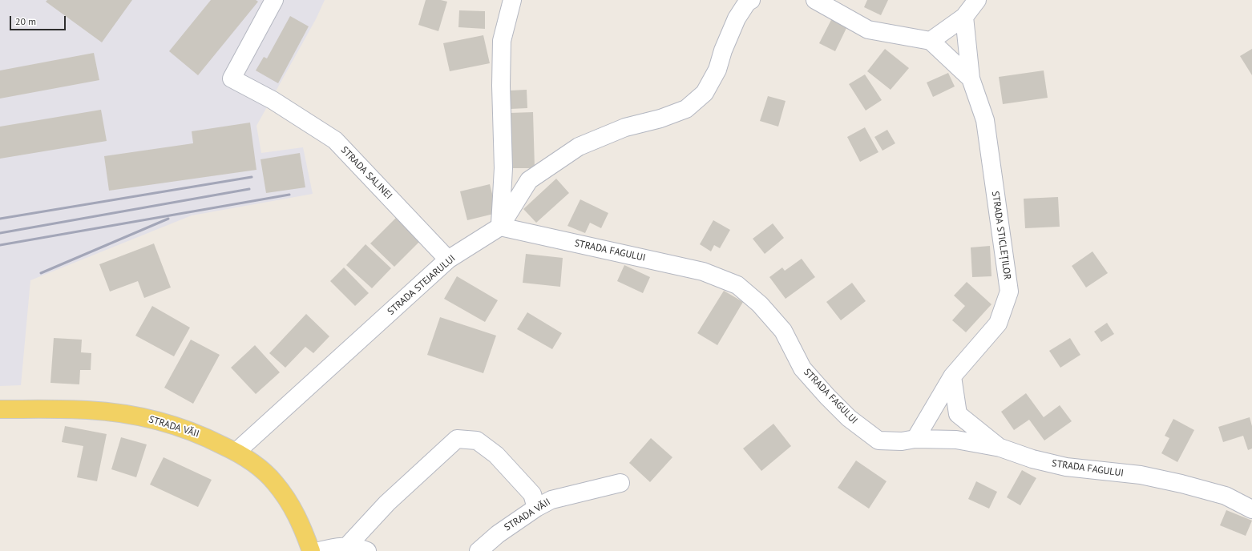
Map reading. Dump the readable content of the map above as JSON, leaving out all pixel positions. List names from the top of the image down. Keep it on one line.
{"streets":{"main road":["STRADA VĂII"],"street":["STRADA SALINEI","STRADA STICLEȚILOR","STRADA FAGULUI","STRADA STEJARULUI"]},"crossings":[["STRADA SALINEI","STRADA STEJARULUI"],["STRADA STICLEȚILOR","STRADA FAGULUI"],["STRADA FAGULUI","STRADA STEJARULUI"],["STRADA STEJARULUI","STRADA VĂII"]],"scale_bar":"20 m"}
